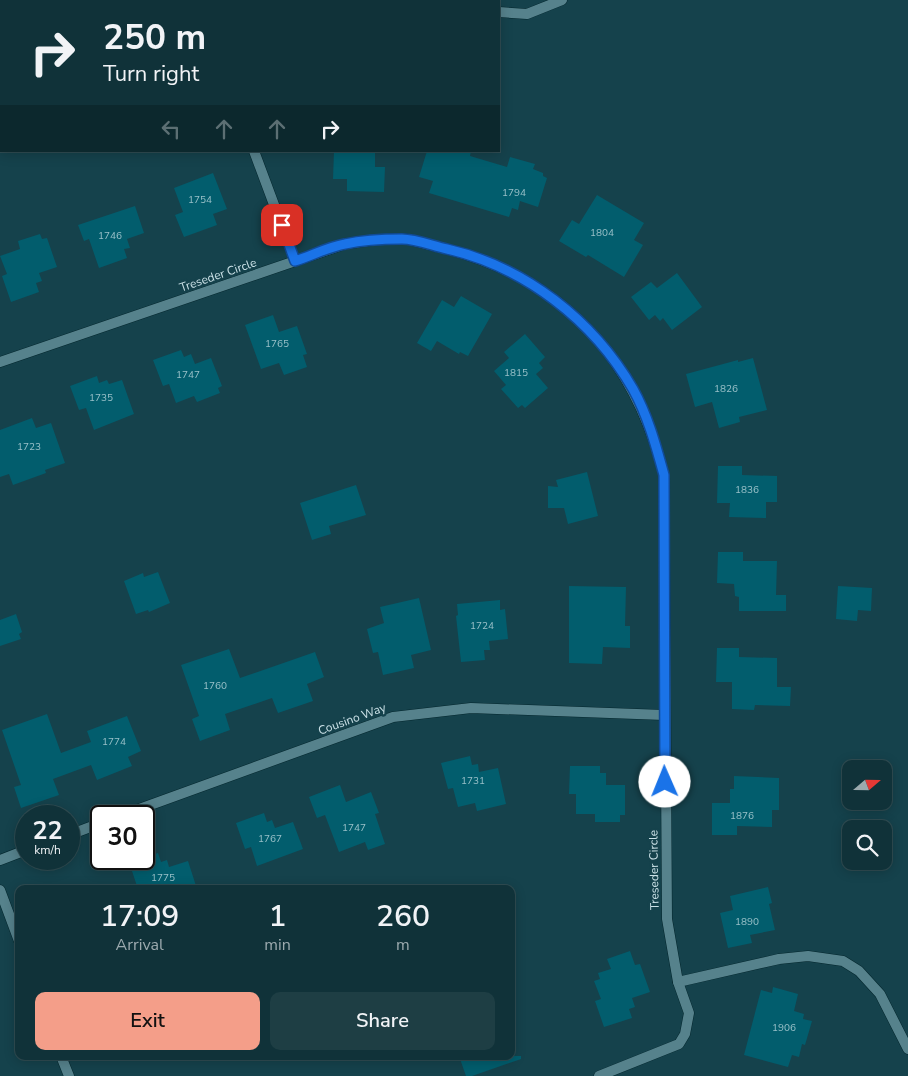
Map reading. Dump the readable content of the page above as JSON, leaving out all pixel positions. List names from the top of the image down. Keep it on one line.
{"streets":{"street":["Treseder Circle","Cousino Way"]},"crossings":[["Treseder Circle","Cousino Way"]],"house_numbers":["1794","1754","1804","1746","1765","1815","1747","1826","1735","1723","1836","1724","1760","1774","1731","1876","1747","1767","1775","1890","1906"],"north":"right","page":{"turn":["250 m","Turn right"],"speed":"22 km/h","limit":"30","eta":["17:09","Arrival","1","min","260","m"],"buttons":["Exit","Share"]}}
